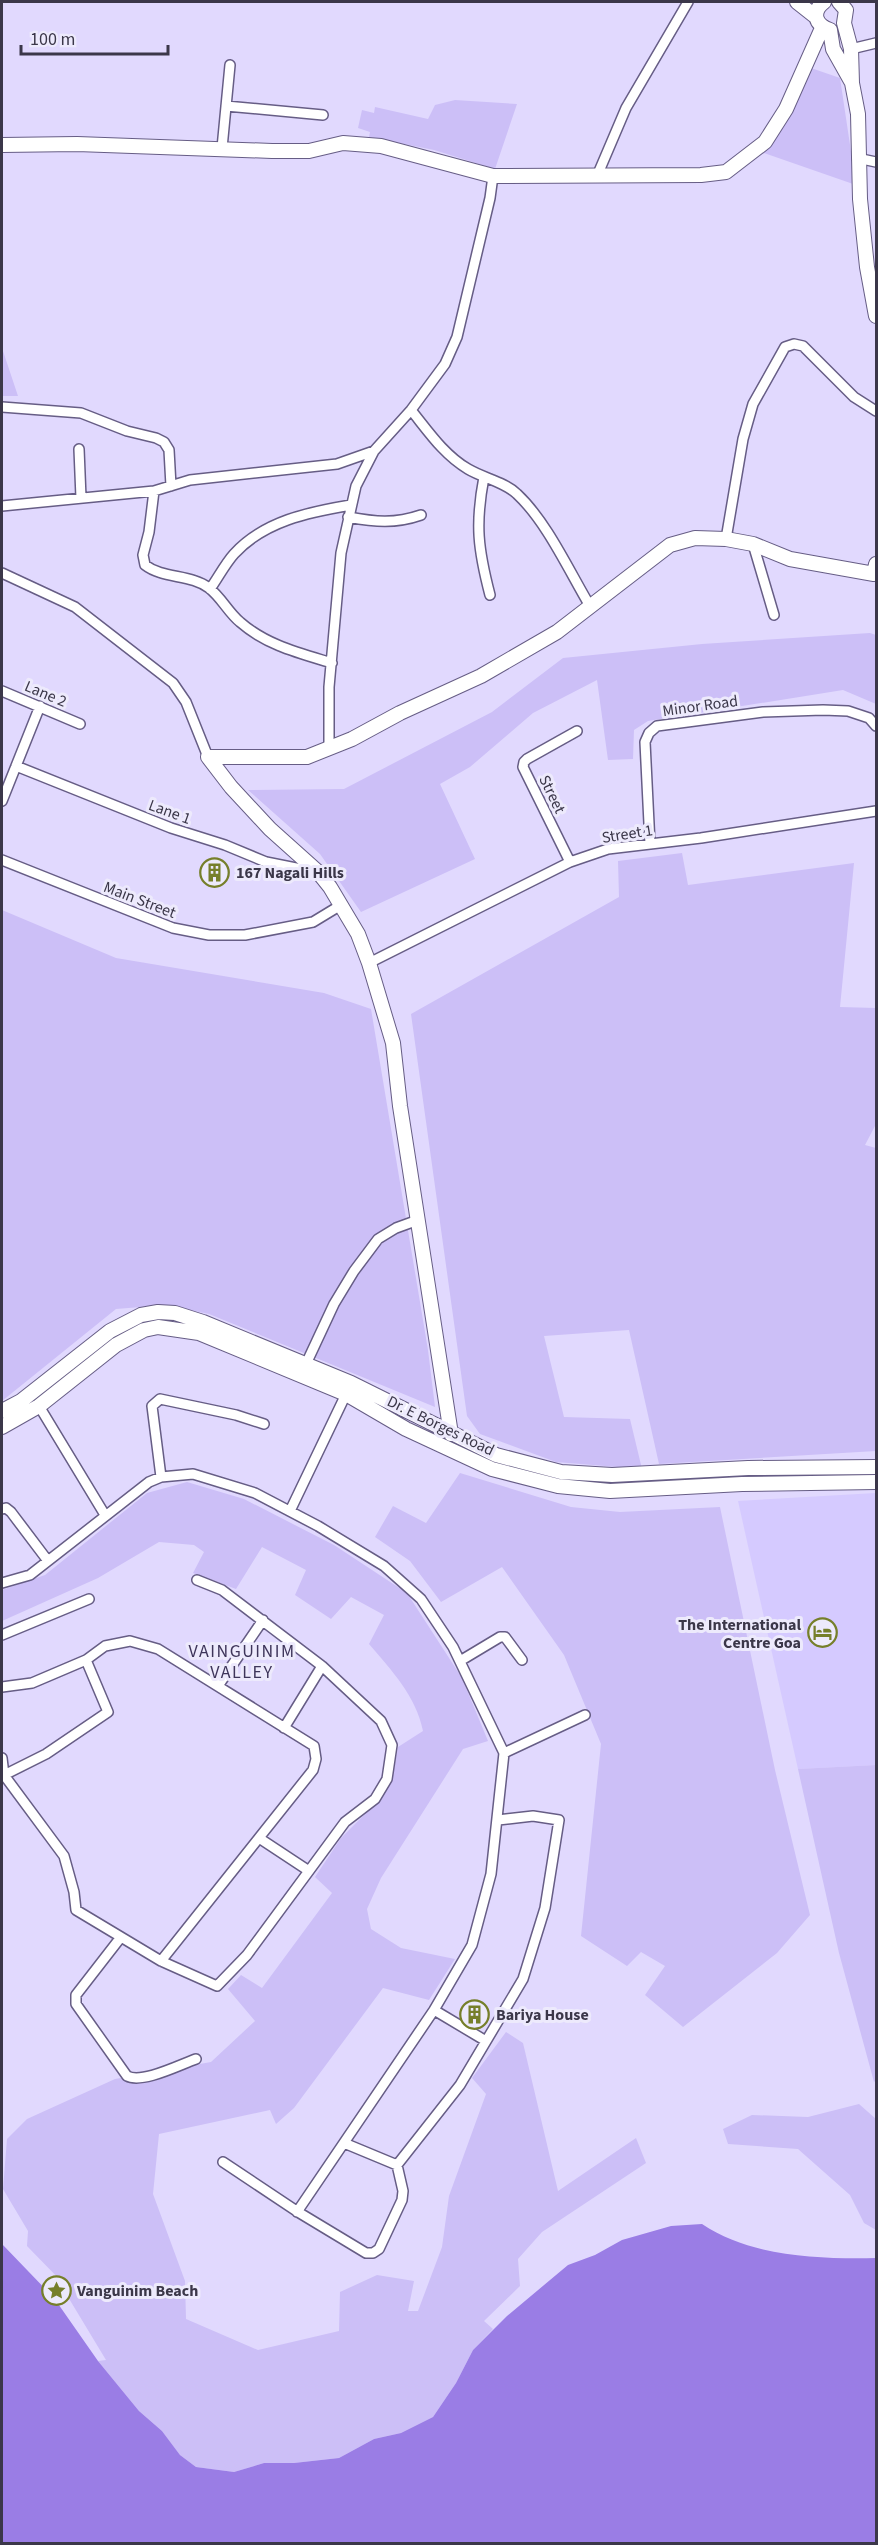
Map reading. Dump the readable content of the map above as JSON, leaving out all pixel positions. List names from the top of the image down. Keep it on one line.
{"streets":{"street":["Lane 2","Minor Road","Street","Lane 1","Street 1","Main Street","Dr. E Borges Road"]},"crossings":[["Minor Road","Street 1"],["Street","Street 1"]],"districts":["VAINGUINIM VALLEY"],"places":{"building":["167 Nagali Hills","Bariya House"],"hotel":["The International Centre Goa"],"place":["Vanguinim Beach"]},"scale_bar":"100 m"}
